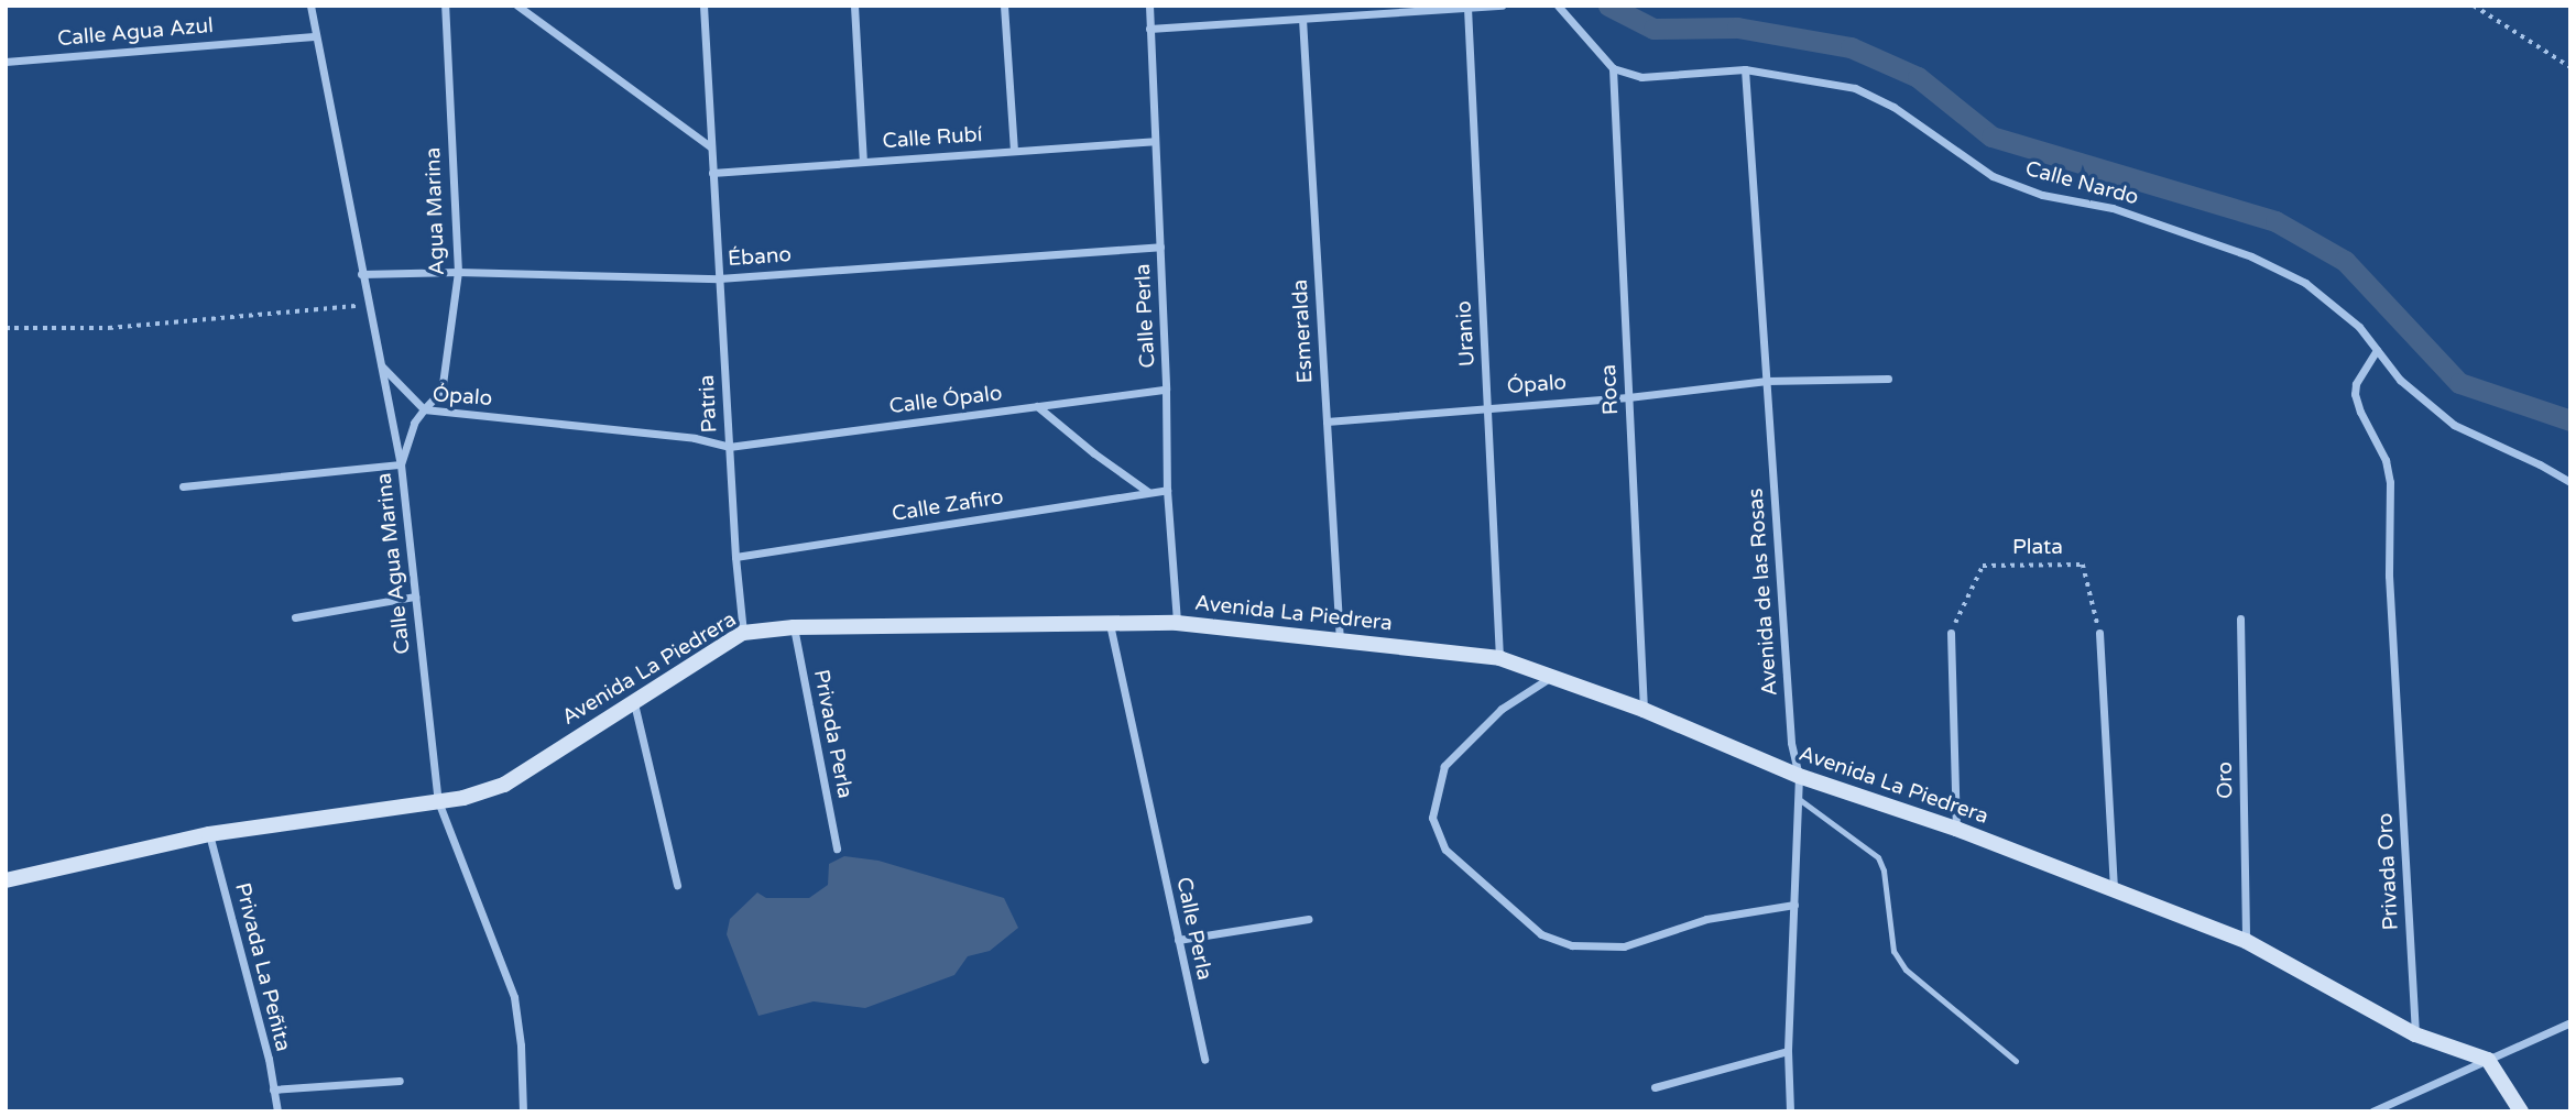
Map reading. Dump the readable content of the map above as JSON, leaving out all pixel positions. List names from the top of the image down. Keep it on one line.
{"streets":{"street":["Calle Agua Azul","Calle Rubí","Calle Nardo","Agua Marina","Ébano","Calle Perla","Esmeralda","Uranio","Ópalo","Roca","Calle Ópalo","Patria","Calle Zafiro","Calle Agua Marina","Avenida de las Rosas","Avenida La Piedrera","Privada Perla","Oro","Privada Oro","Privada La Peñita"],"path":["Plata"]},"crossings":[["Calle Agua Azul","Calle Agua Marina"],["Calle Rubí","Calle Perla"],["Calle Rubí","Patria"],["Calle Nardo","Roca"],["Calle Nardo","Avenida de las Rosas"],["Calle Nardo","Privada Oro"],["Agua Marina","Ébano"],["Agua Marina","Ópalo"],["Ébano","Calle Perla"],["Ébano","Patria"],["Ébano","Calle Agua Marina"],["Calle Perla","Calle Ópalo"],["Calle Perla","Calle Zafiro"],["Calle Perla","Avenida La Piedrera"],["Esmeralda","Ópalo"],["Esmeralda","Avenida La Piedrera"],["Uranio","Ópalo"],["Uranio","Avenida La Piedrera"],["Ópalo","Roca"],["Ópalo","Calle Ópalo"],["Ópalo","Patria"],["Ópalo","Calle Agua Marina"],["Ópalo","Avenida de las Rosas"],["Roca","Avenida La Piedrera"],["Calle Ópalo","Patria"],["Patria","Calle Zafiro"],["Patria","Avenida La Piedrera"],["Calle Agua Marina","Avenida La Piedrera"],["Avenida de las Rosas","Avenida La Piedrera"],["Avenida La Piedrera","Privada Perla"],["Avenida La Piedrera","Oro"],["Avenida La Piedrera","Privada Oro"],["Avenida La Piedrera","Privada La Peñita"]]}
